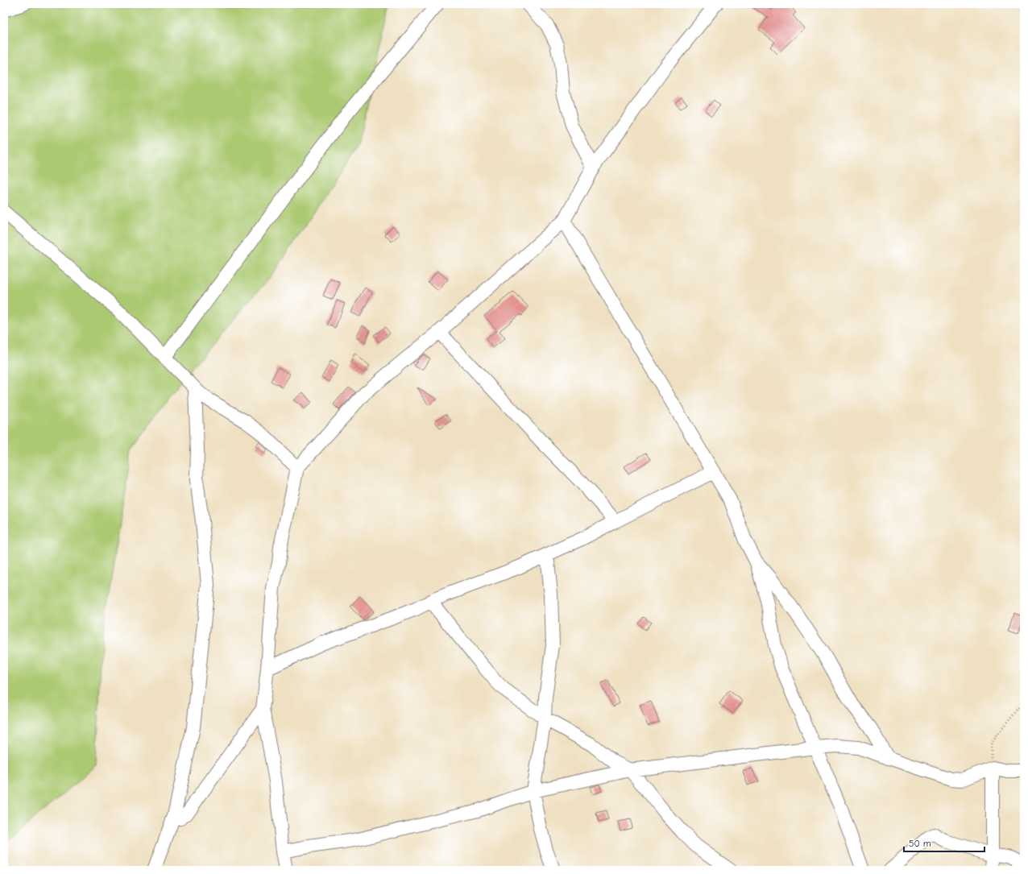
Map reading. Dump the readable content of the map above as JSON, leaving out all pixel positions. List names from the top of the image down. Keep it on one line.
{"scale_bar":"50 m"}
